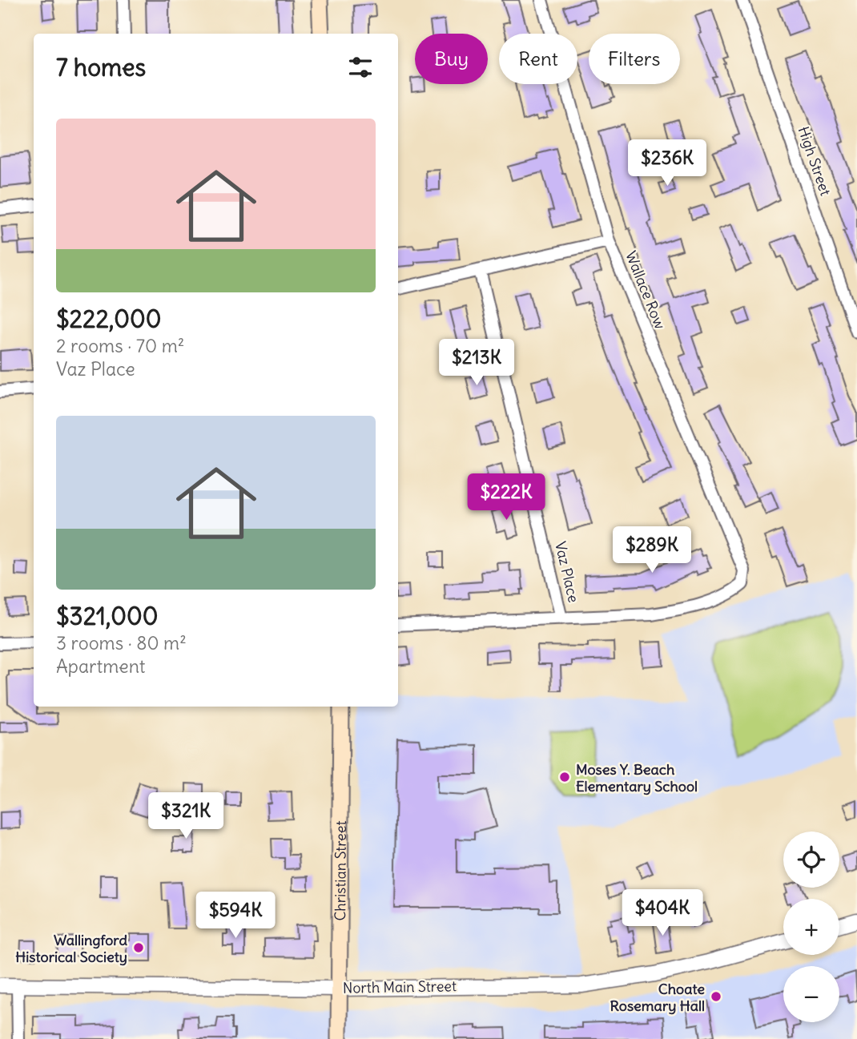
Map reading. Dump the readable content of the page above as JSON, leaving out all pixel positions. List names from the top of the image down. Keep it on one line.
{"streets":{"main road":["Christian Street"],"street":["High Street","Wallace Row","Vaz Place","North Main Street"]},"crossings":[["Wallace Row","Vaz Place"],["Christian Street","North Main Street"]],"places":["Moses Y. Beach Elementary School","Wallingford Historical Society","Choate Rosemary Hall"],"page":{"chip":["Buy","Rent","Filters"],"heading":"7 homes","list":[{"name":"$222,000","note":"2 rooms · 70 m² · Vaz Place"},{"name":"$321,000","note":"3 rooms · 80 m² · Apartment"}],"price":["$236K","$213K","$222K","$289K","$321K","$404K","$594K"],"map_buttons":["+","−"]}}
